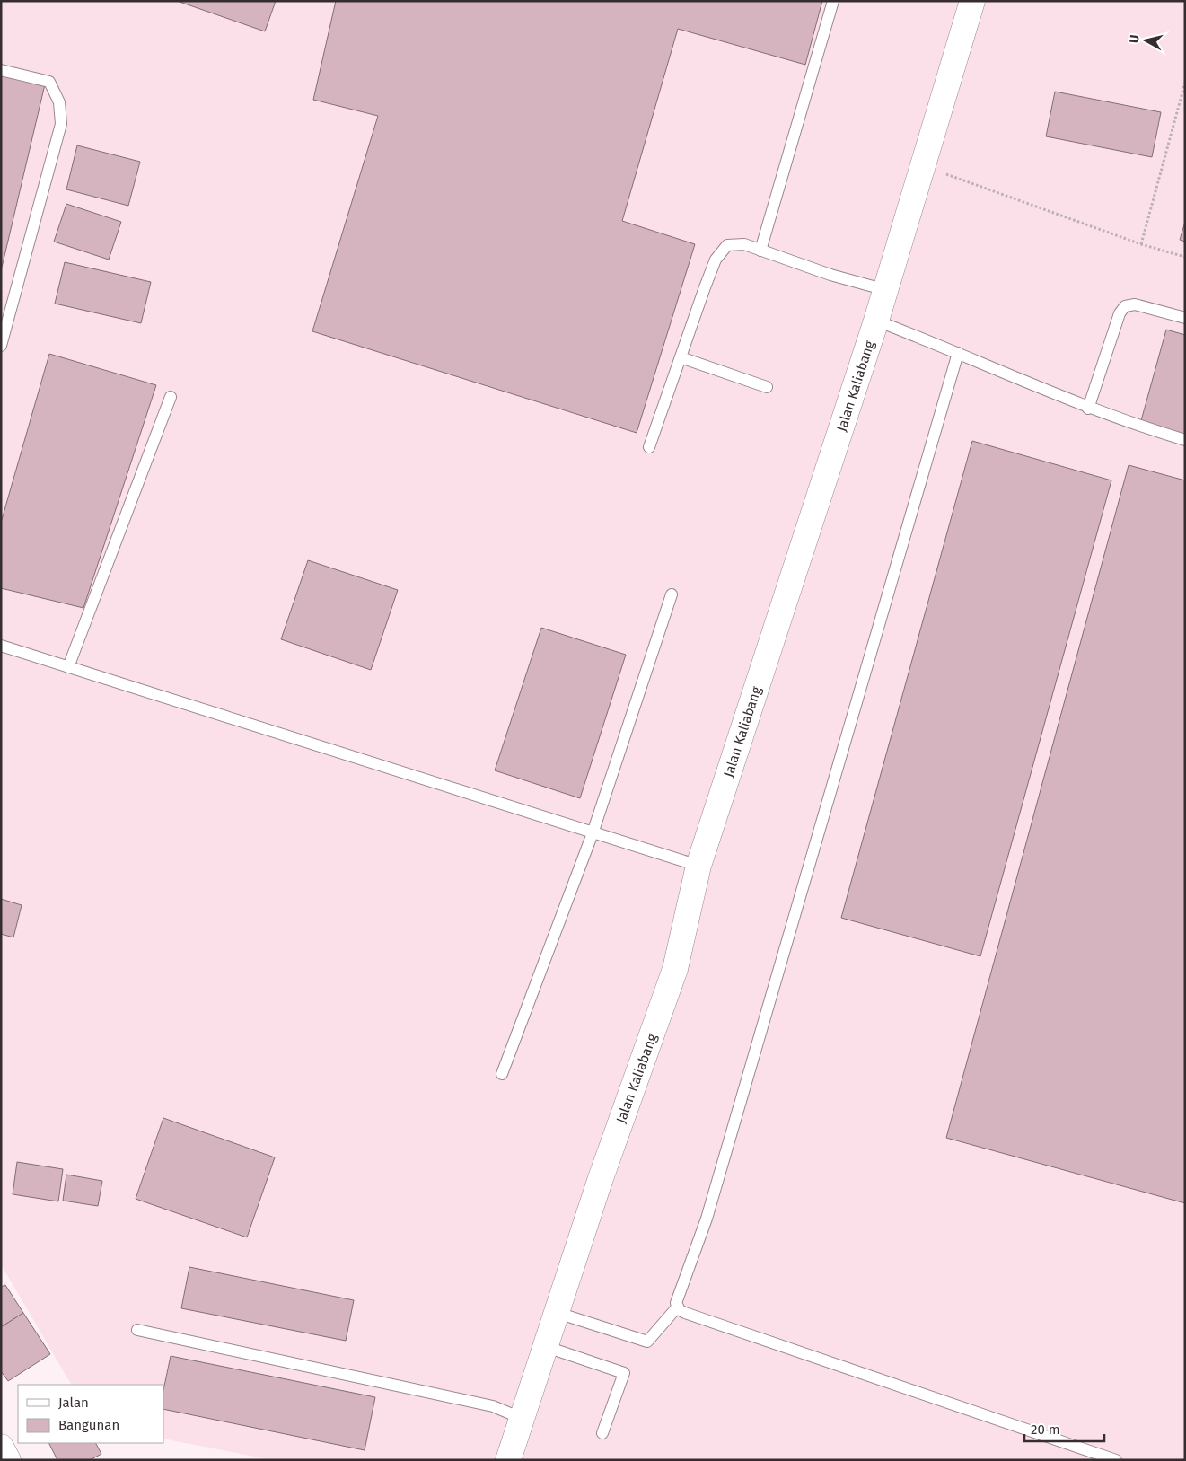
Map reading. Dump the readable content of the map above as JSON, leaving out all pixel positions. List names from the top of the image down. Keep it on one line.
{"streets":{"main road":["Jalan Kaliabang"]},"legend":["Jalan","Bangunan"],"scale_bar":"20 m","north":"left"}
